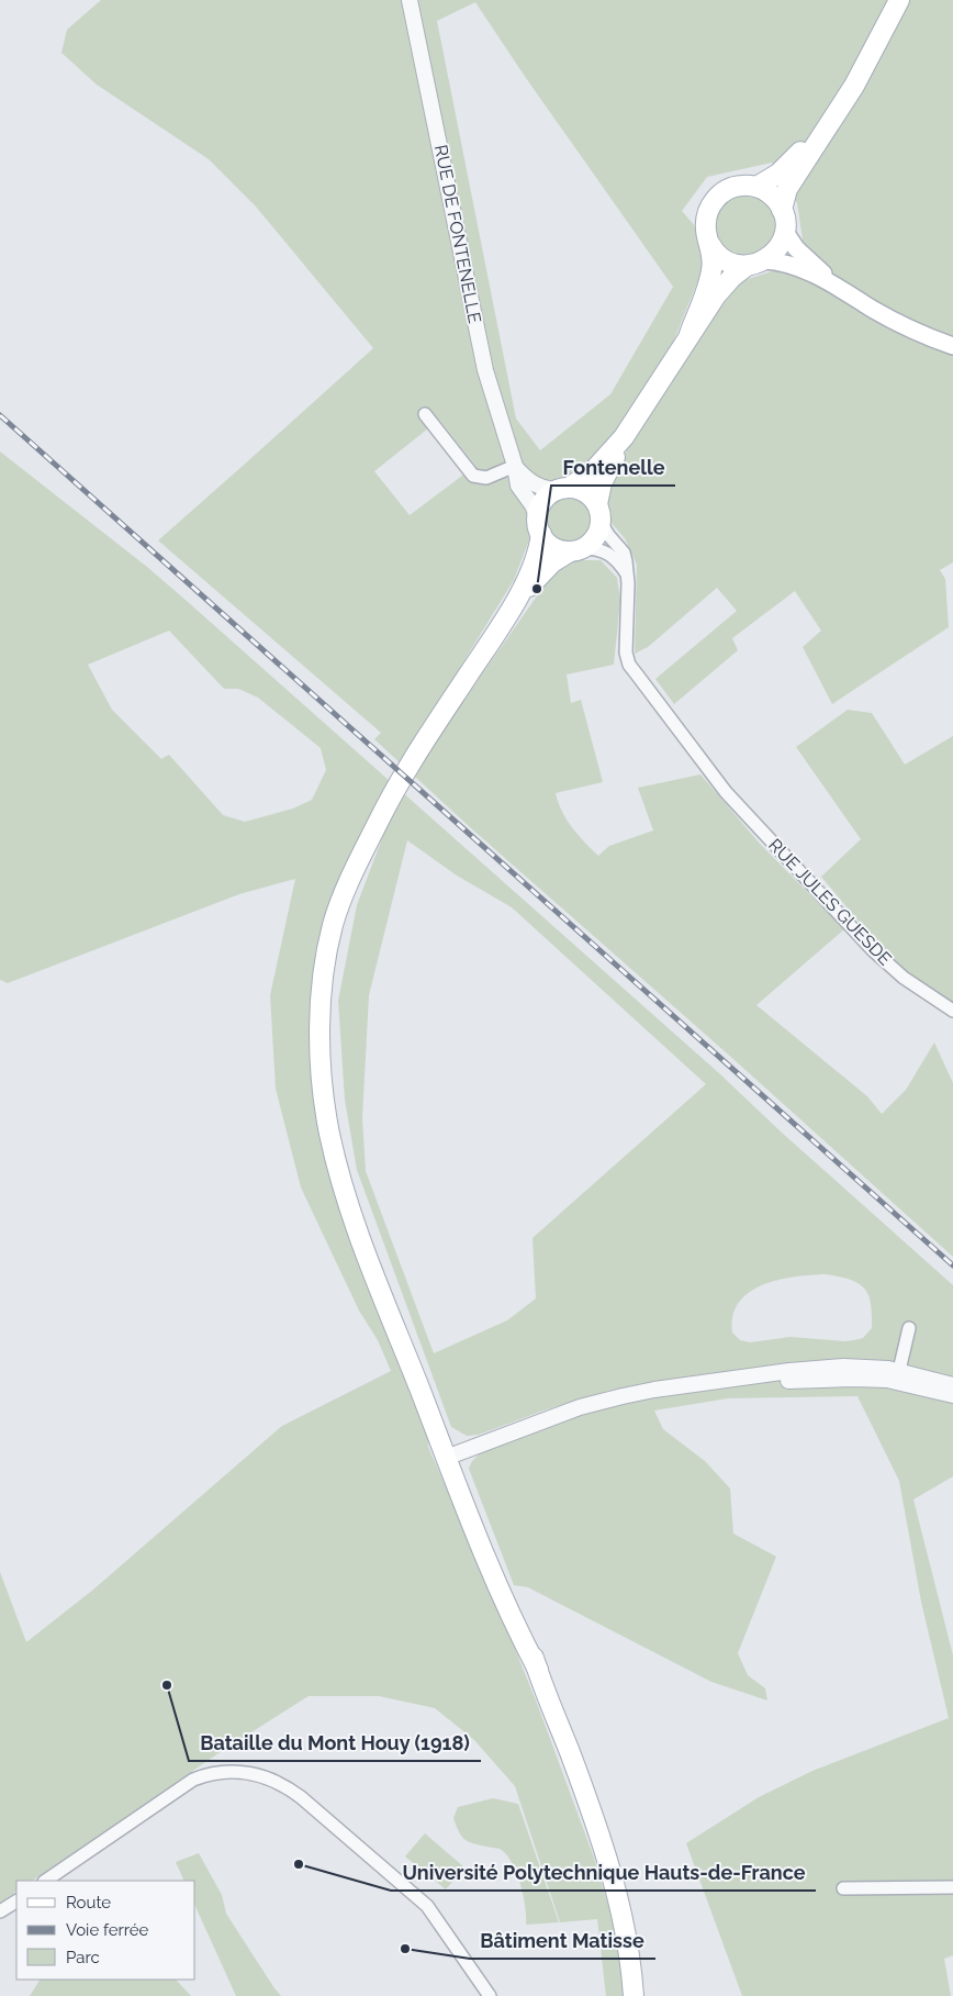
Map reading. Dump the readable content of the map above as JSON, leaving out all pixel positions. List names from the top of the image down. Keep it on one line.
{"streets":{"street":["RUE DE FONTENELLE","RUE JULES GUESDE"]},"places":["Fontenelle","Bataille du Mont Houy (1918)","Université Polytechnique Hauts-de-France","Bâtiment Matisse"],"legend":["Route","Voie ferrée","Parc"]}
